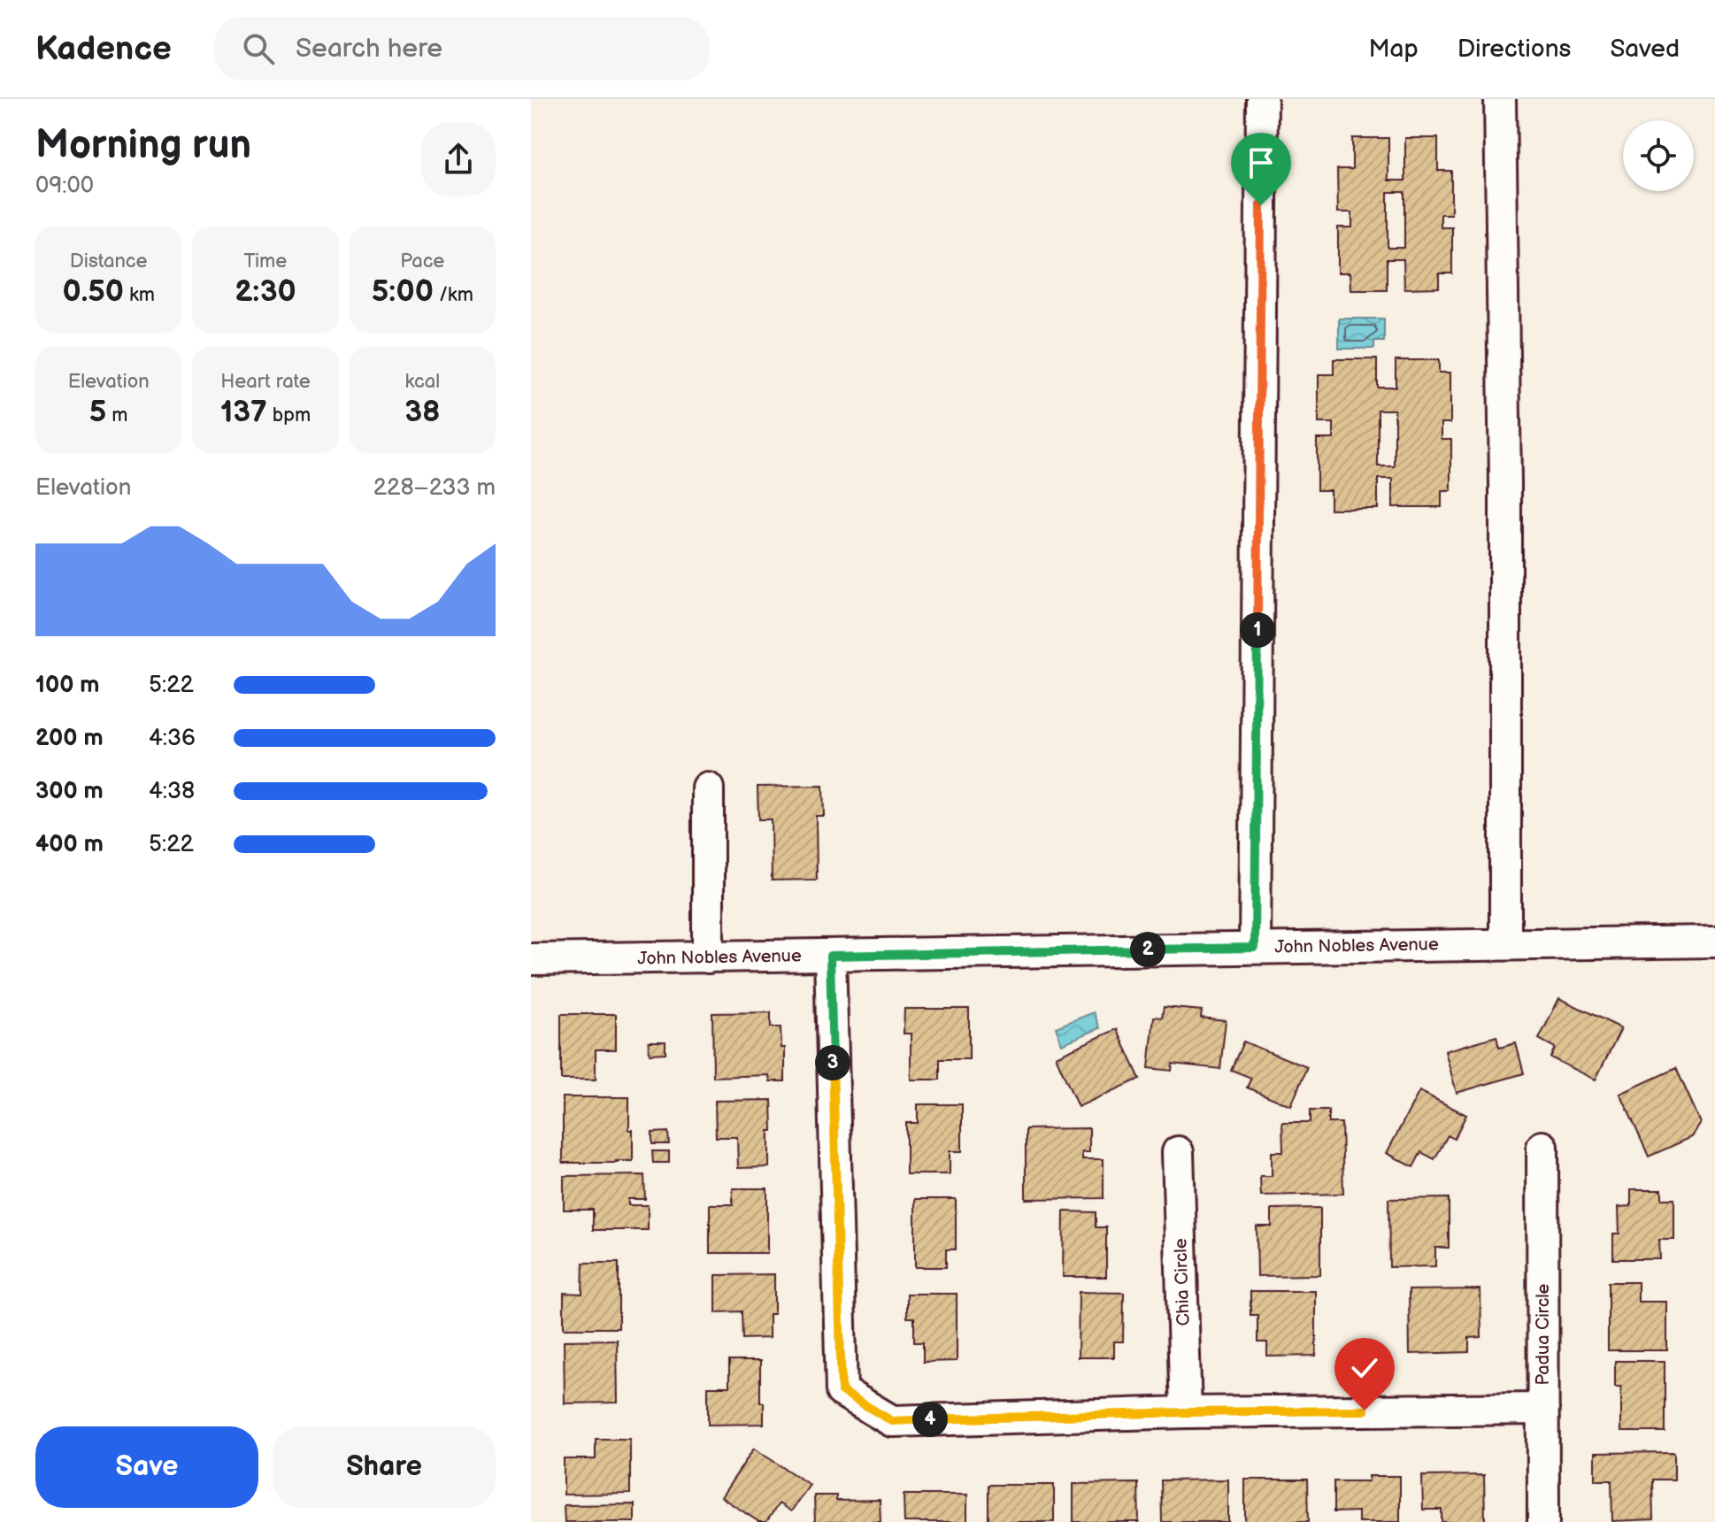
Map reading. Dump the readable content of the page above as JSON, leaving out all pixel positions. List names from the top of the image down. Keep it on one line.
{"streets":{"street":["John Nobles Avenue","Chia Circle","Padua Circle"]},"page":{"header":"Kadence","search":"Search here","nav":["Map","Directions","Saved"],"heading":["Morning run","09:00"],"stats":[["Distance","0.50 km"],["Time","2:30"],["Pace","5:00 /km"],["Elevation","5 m"],["Heart rate","137 bpm"],["kcal","38"]],"chart":["Elevation","228–233 m"],"pins":["1","2","3","4"],"list":[{"name":"100 m","note":"5:22"},{"name":"200 m","note":"4:36"},{"name":"300 m","note":"4:38"},{"name":"400 m","note":"5:22"}],"buttons":["Save","Share"]}}
